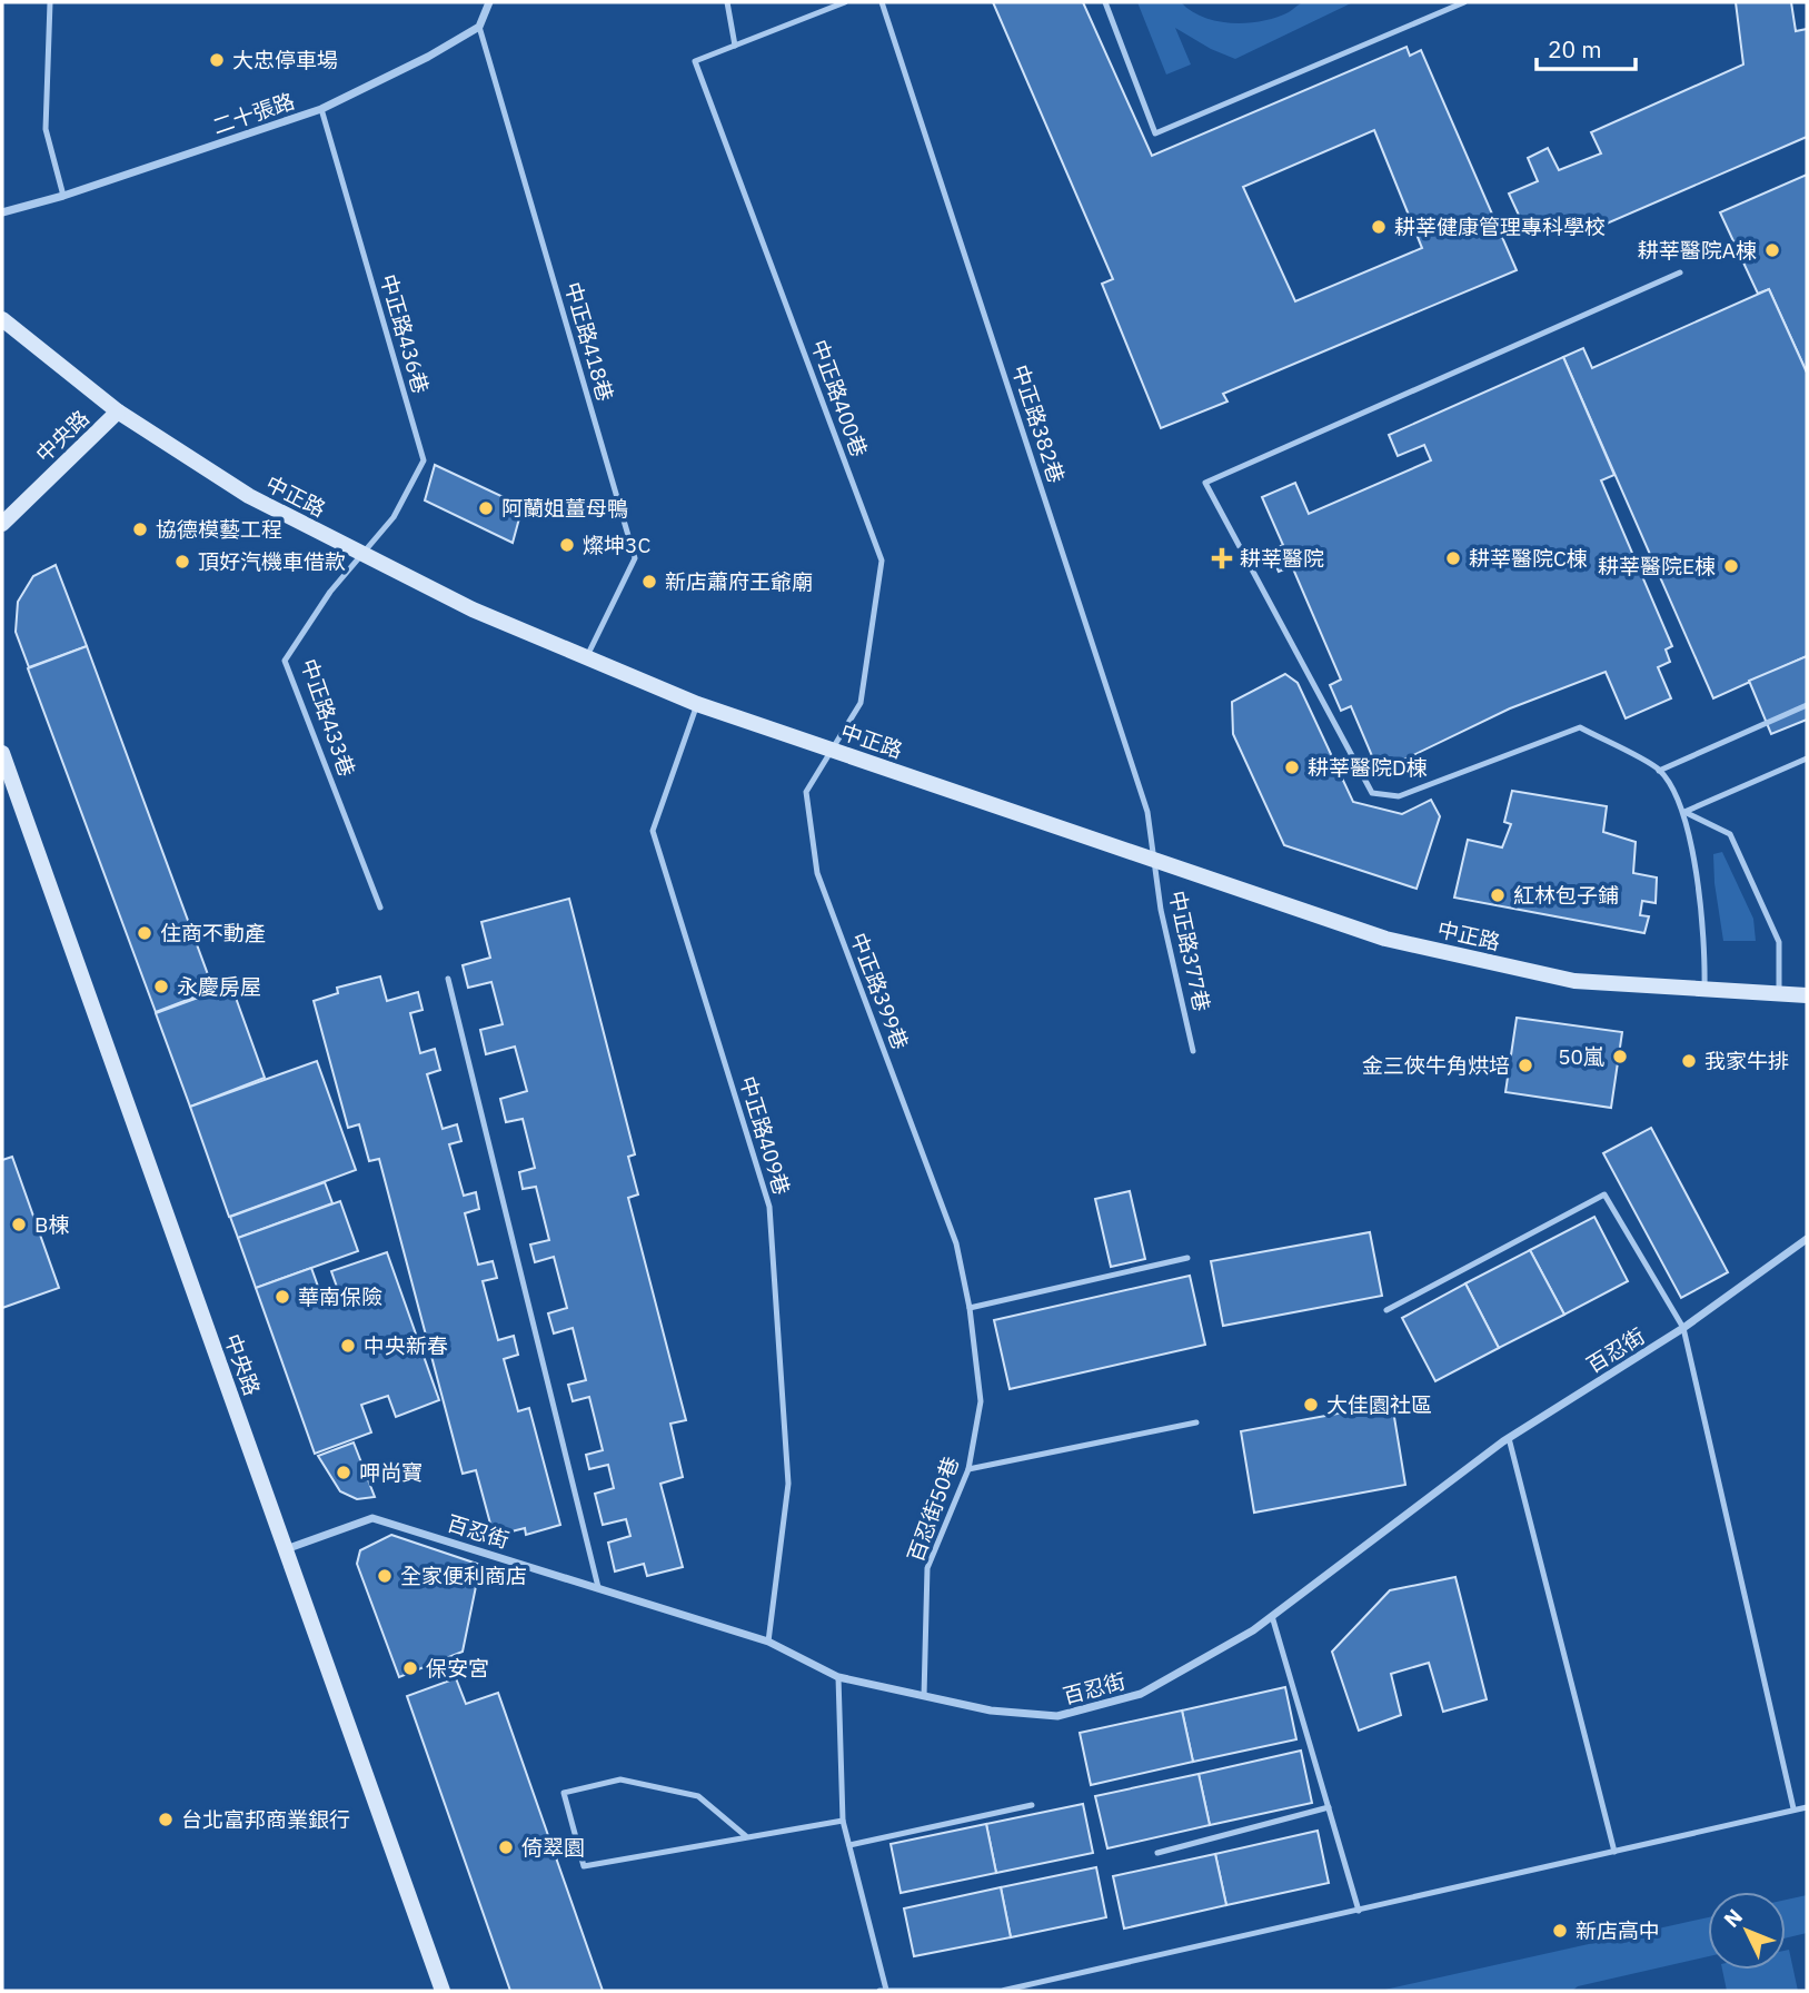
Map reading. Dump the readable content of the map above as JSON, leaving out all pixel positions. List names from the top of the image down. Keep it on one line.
{"streets":{"street":["二十張路","中央路","中正路","百忍街"],"lane":["中正路436巷","中正路418巷","中正路400巷","中正路382巷","中正路433巷","中正路377巷","中正路399巷","中正路409巷","百忍街50巷"]},"crossings":[["二十張路","中正路436巷"],["二十張路","中正路418巷"],["中正路436巷","中正路"],["中正路436巷","中正路433巷"],["中正路418巷","中正路"],["中正路400巷","中正路"],["中正路400巷","中正路399巷"],["中正路382巷","中正路"],["中正路382巷","中正路377巷"],["中央路","中正路"],["中央路","百忍街"],["中正路","中正路433巷"],["中正路","中正路377巷"],["中正路","中正路399巷"],["中正路","中正路409巷"],["中正路399巷","百忍街50巷"],["中正路409巷","百忍街"],["百忍街","百忍街50巷"]],"places":{"other":["大忠停車場","耕莘健康管理專科學校","耕莘醫院A棟","阿蘭姐薑母鴨","協德模藝工程","燦坤3C","耕莘醫院C棟","頂好汽機車借款","耕莘醫院E棟","新店蕭府王爺廟","耕莘醫院D棟","紅林包子鋪","住商不動產","永慶房屋","50嵐","我家牛排","金三俠牛角烘培","B棟","華南保險","中央新春","大佳園社區","呷尚寶","全家便利商店","保安宮","台北富邦商業銀行","倚翠園","新店高中"],"health":["耕莘醫院"]},"scale_bar":"20 m","north":"top left"}
